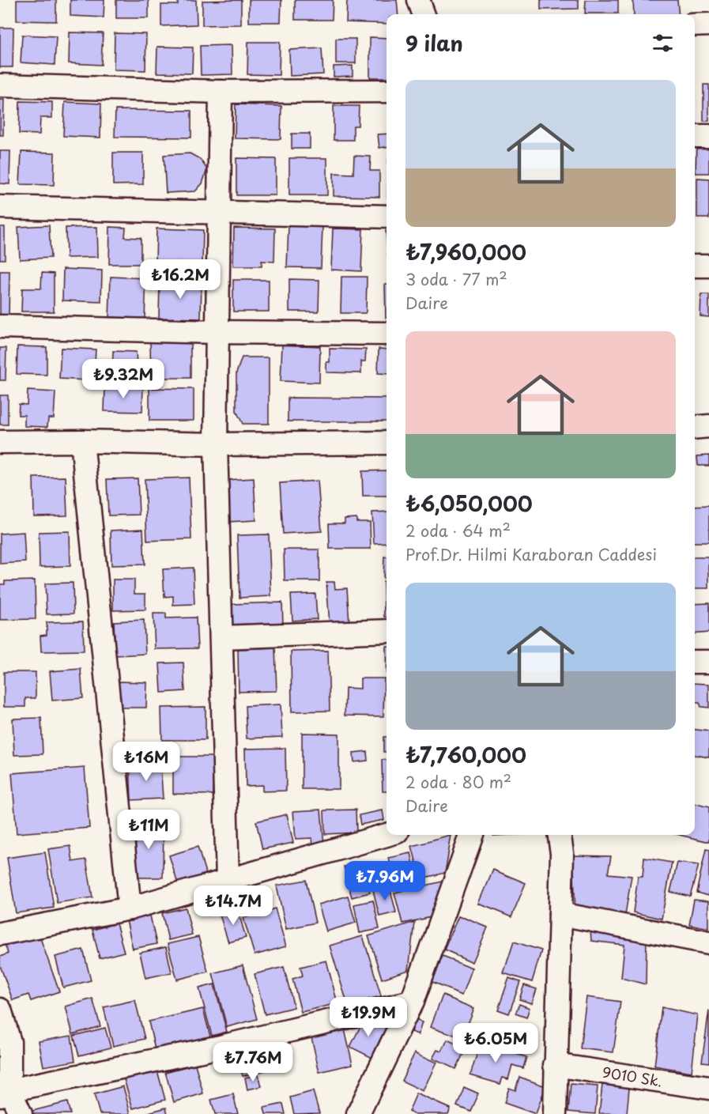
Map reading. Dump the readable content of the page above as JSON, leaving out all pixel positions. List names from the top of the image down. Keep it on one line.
{"streets":{"street":["9010 Sk."]},"page":{"heading":"9 ilan","list":[{"name":"₺7,960,000","note":"3 oda · 77 m² · Daire"},{"name":"₺6,050,000","note":"2 oda · 64 m² · Prof.Dr. Hilmi Karaboran Caddesi"},{"name":"₺7,760,000","note":"2 oda · 80 m² · Daire"}],"price":["₺16.2M","₺9.32M","₺16M","₺11M","₺7.96M","₺14.7M","₺19.9M","₺6.05M","₺7.76M"]}}
